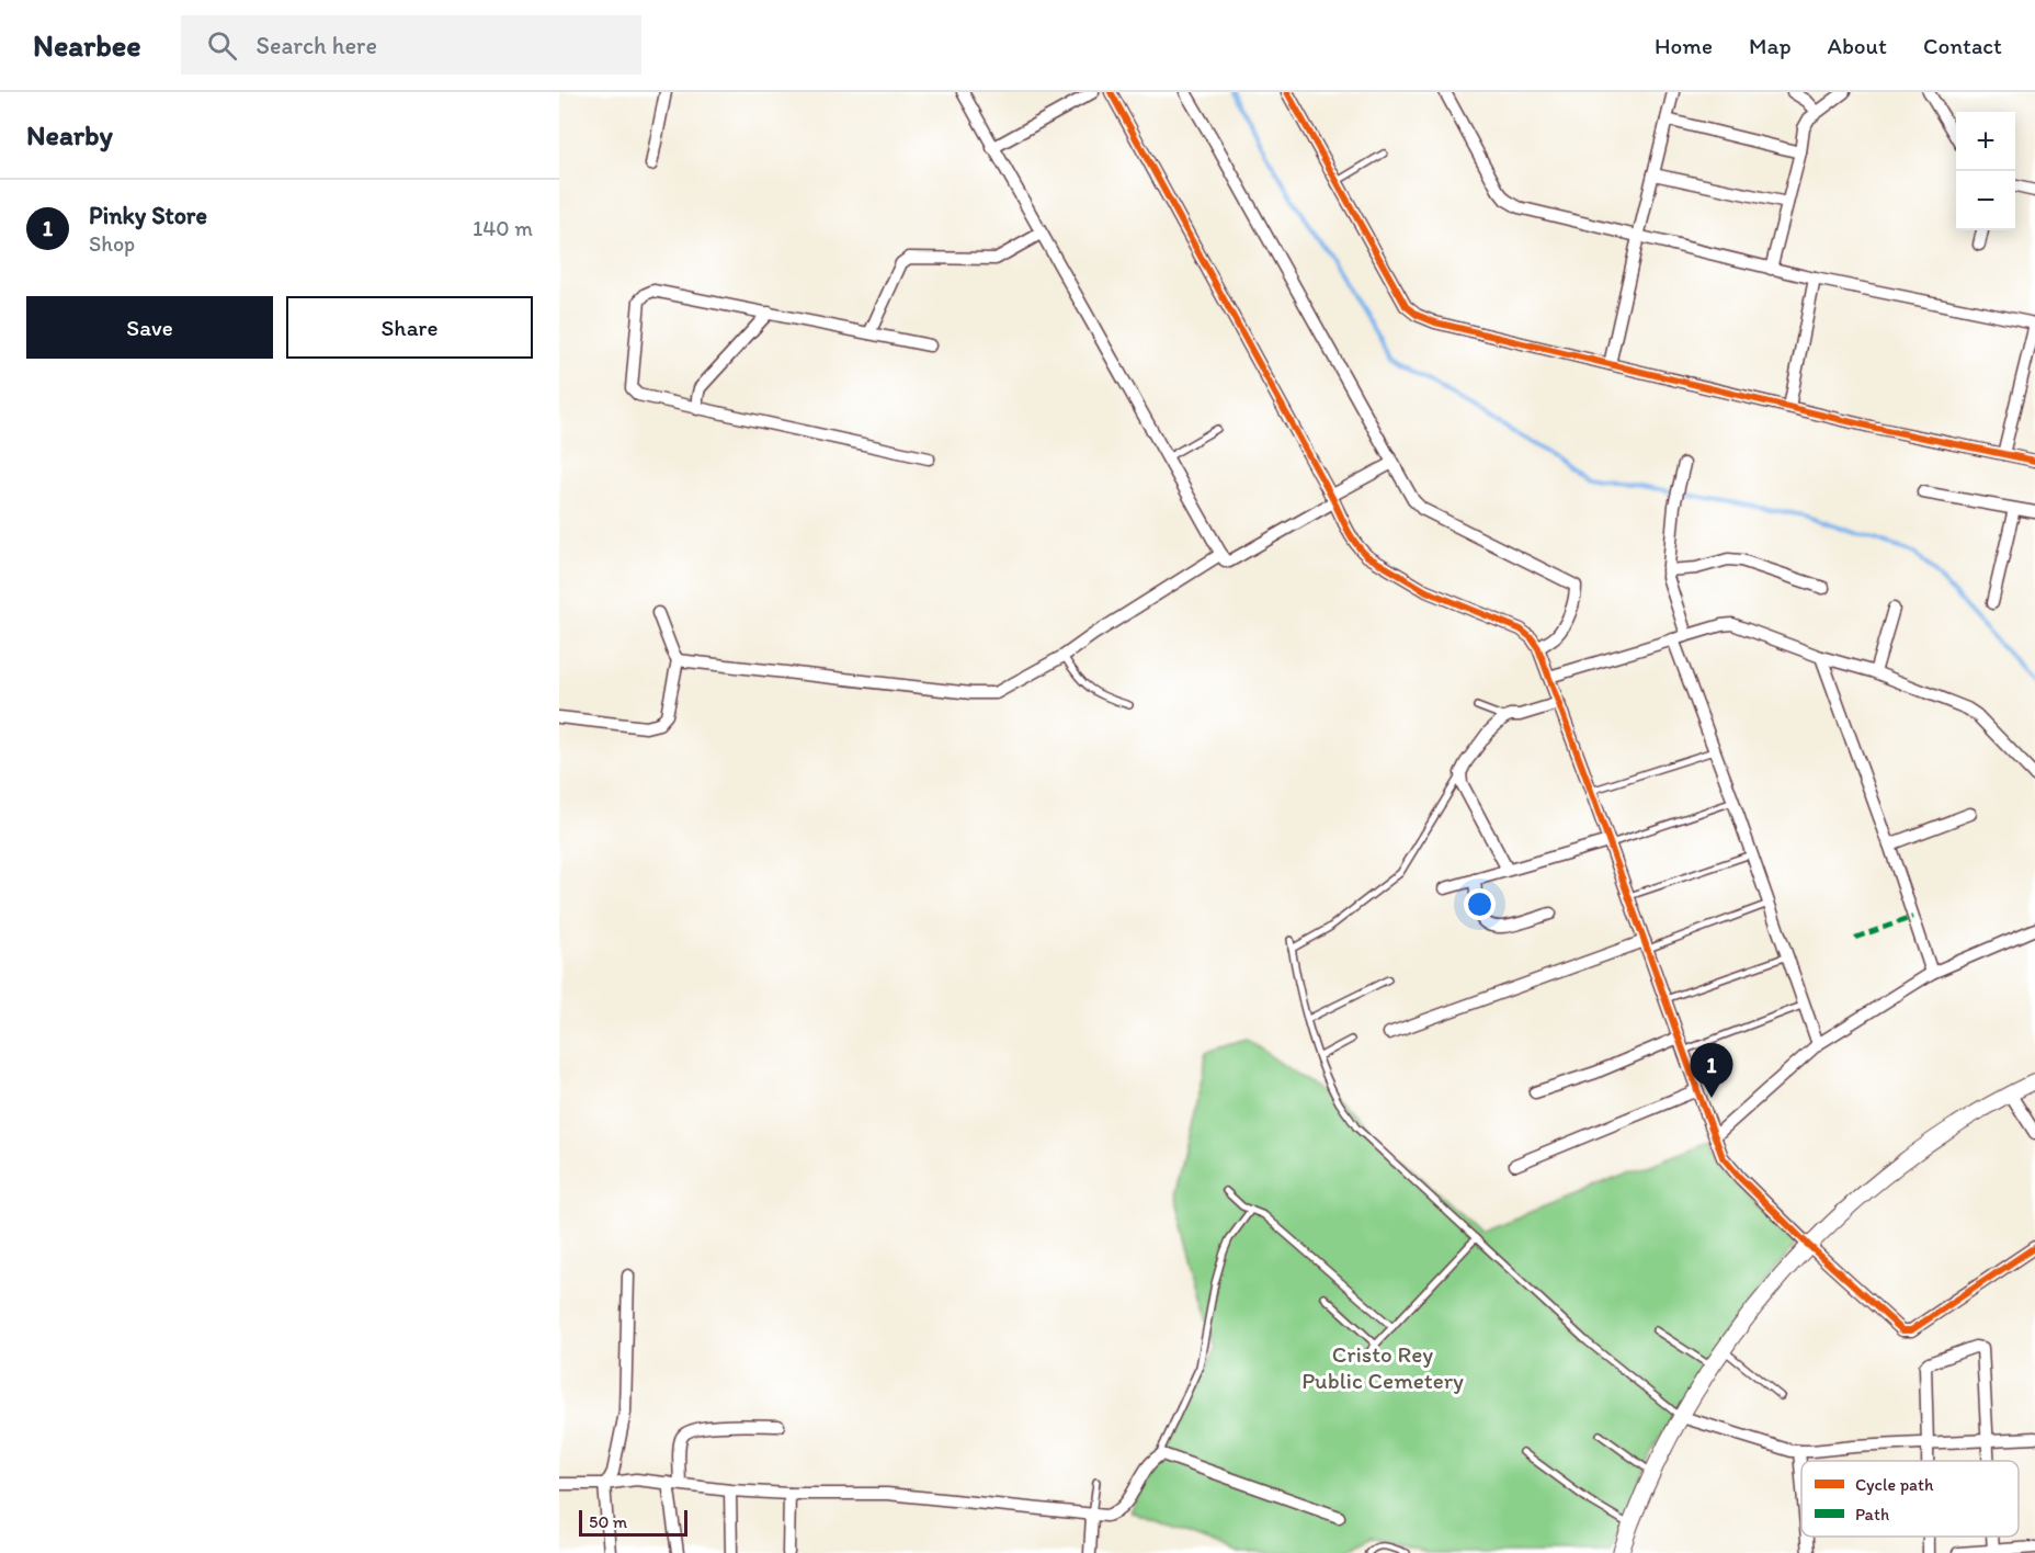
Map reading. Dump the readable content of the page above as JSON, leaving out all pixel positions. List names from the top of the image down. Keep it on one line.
{"parks":["Cristo Rey Public Cemetery"],"legend":["Cycle path","Path"],"scale_bar":"50 m","page":{"header":"Nearbee","search":"Search here","nav":["Home","Map","About","Contact"],"heading":"Nearby","map_buttons":["+","−"],"list":[{"mark":"1","name":"Pinky Store","note":"Shop","value":"140 m"}],"buttons":["Save","Share"],"pins":"1","scale":"50 m"}}
